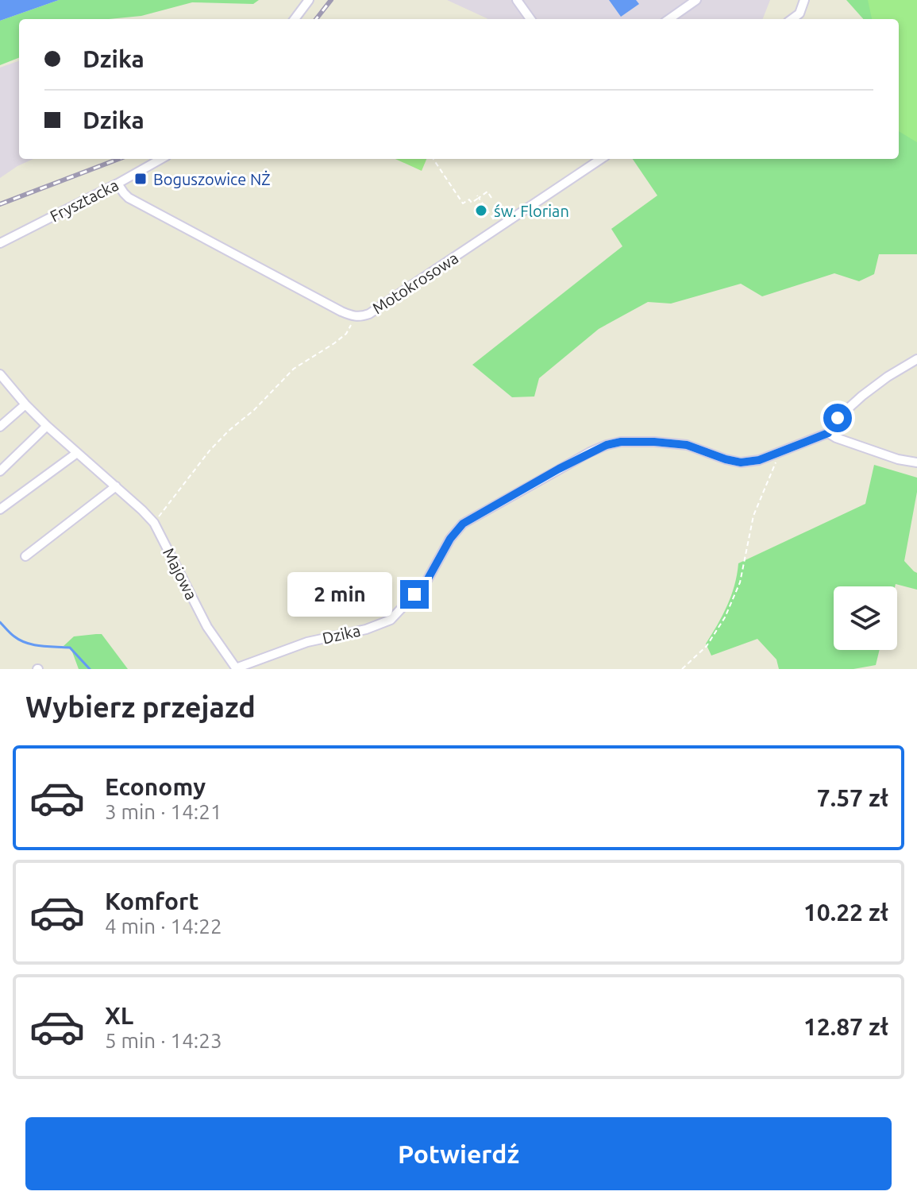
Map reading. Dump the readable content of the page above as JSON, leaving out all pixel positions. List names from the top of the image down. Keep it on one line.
{"streets":{"street":["Frysztacka","Motokrosowa","Majowa","Dzika"]},"crossings":[["Frysztacka","Motokrosowa"],["Majowa","Dzika"]],"places":{"transit":["Boguszowice NŻ"],"other":["św. Florian"]},"page":{"banner":["Dzika","Dzika"],"bubble":"2 min","heading":"Wybierz przejazd","list":[{"name":"Economy","note":"3 min · 14:21","value":"7.57 zł"},{"name":"Komfort","note":"4 min · 14:22","value":"10.22 zł"},{"name":"XL","note":"5 min · 14:23","value":"12.87 zł"}],"buttons":"Potwierdź"}}
